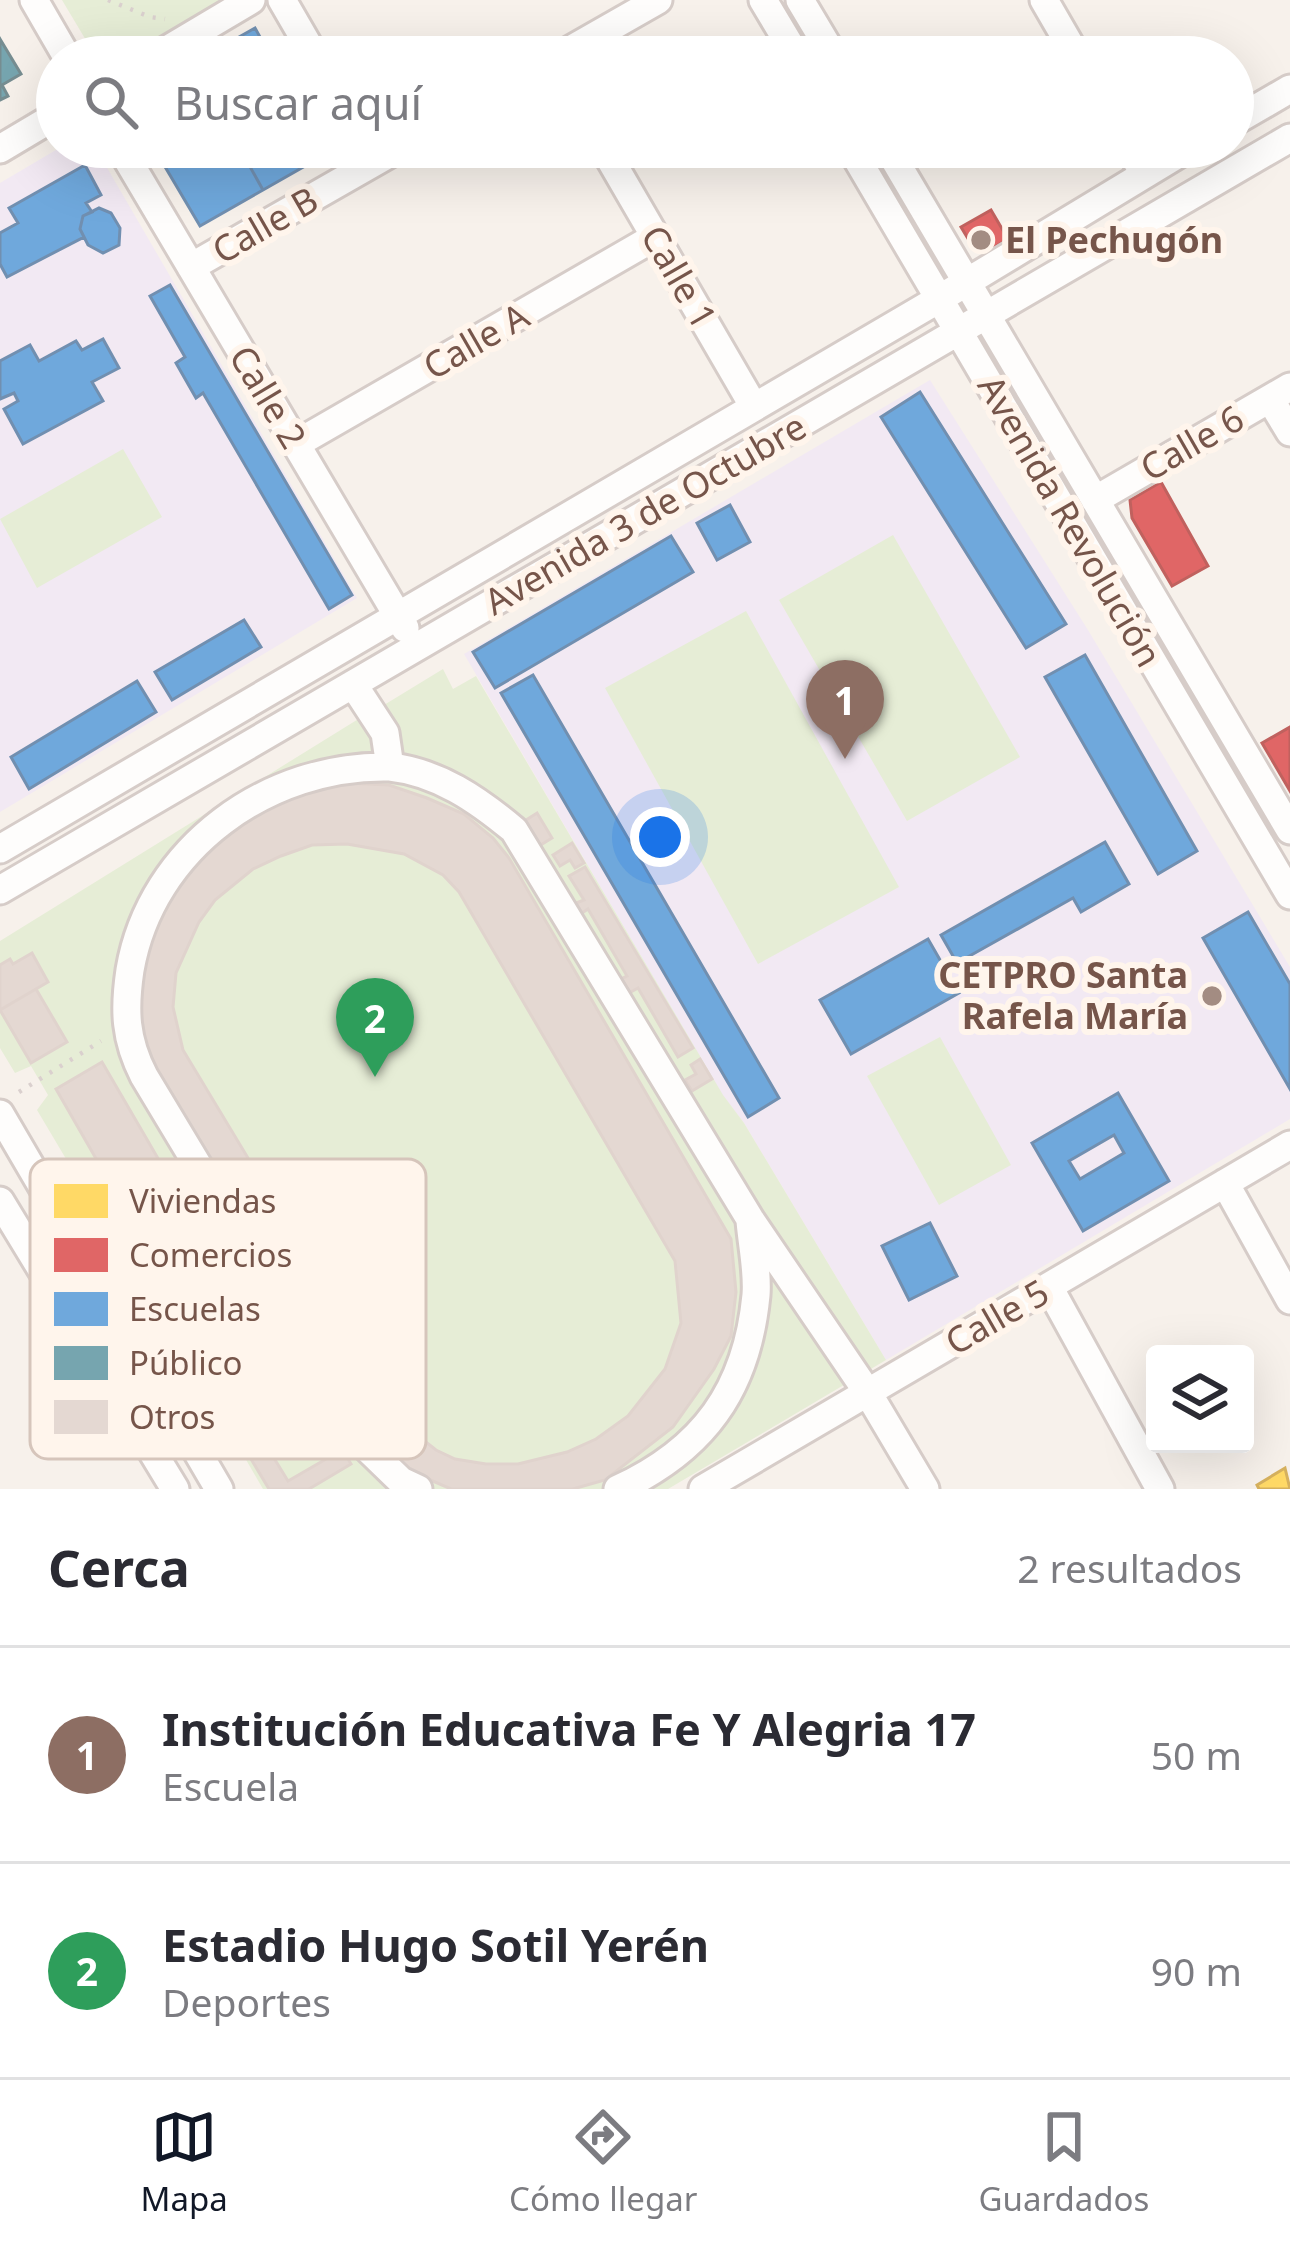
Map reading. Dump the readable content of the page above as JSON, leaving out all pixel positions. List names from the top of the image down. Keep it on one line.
{"streets":{"street":["Calle B","Calle 1","Calle A","Calle 2","Calle 6","Avenida 3 de Octubre","Avenida Revolución","Calle 5"]},"crossings":[["Calle B","Calle 2"],["Calle 1","Calle A"],["Calle 1","Avenida 3 de Octubre"],["Calle A","Calle 2"],["Calle 2","Avenida 3 de Octubre"],["Calle 6","Avenida Revolución"],["Avenida 3 de Octubre","Avenida Revolución"]],"places":["El Pechugón","CETPRO Santa Rafela María"],"legend":["Viviendas","Comercios","Escuelas","Público","Otros"],"page":{"search":"Buscar aquí","pins":["1","2"],"heading":["Cerca","2 resultados"],"list":[{"mark":"1","name":"Institución Educativa Fe Y Alegria 17","note":"Escuela","value":"50 m"},{"mark":"2","name":"Estadio Hugo Sotil Yerén","note":"Deportes","value":"90 m"}],"nav":["Mapa","Cómo llegar","Guardados"]}}
